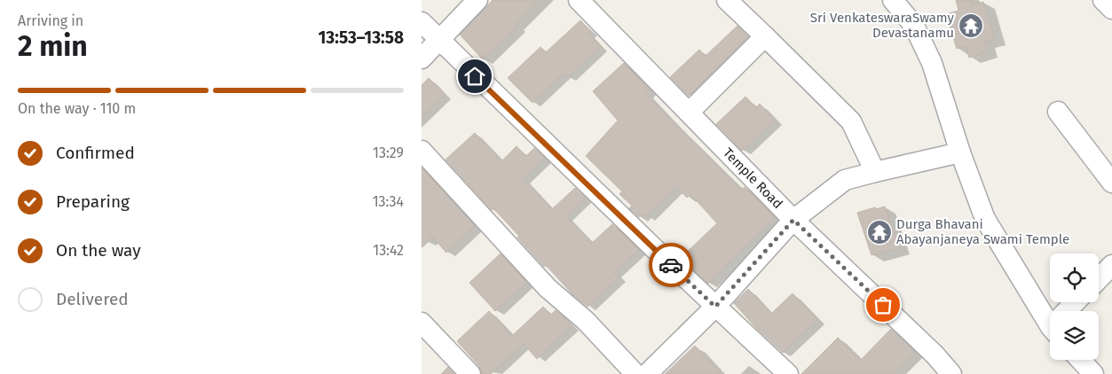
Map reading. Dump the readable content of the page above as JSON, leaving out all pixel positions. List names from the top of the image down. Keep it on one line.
{"streets":{"street":["Temple Road"]},"places":{"temple":["Sri VenkateswaraSwamy Devastanamu","Durga Bhavani Abayanjaneya Swami Temple"]},"page":{"heading":["2 min","Arriving in","13:53–13:58"],"bar":"On the way · 110 m","list":[["Confirmed","13:29"],["Preparing","13:34"],["On the way","13:42"],"Delivered"]}}
